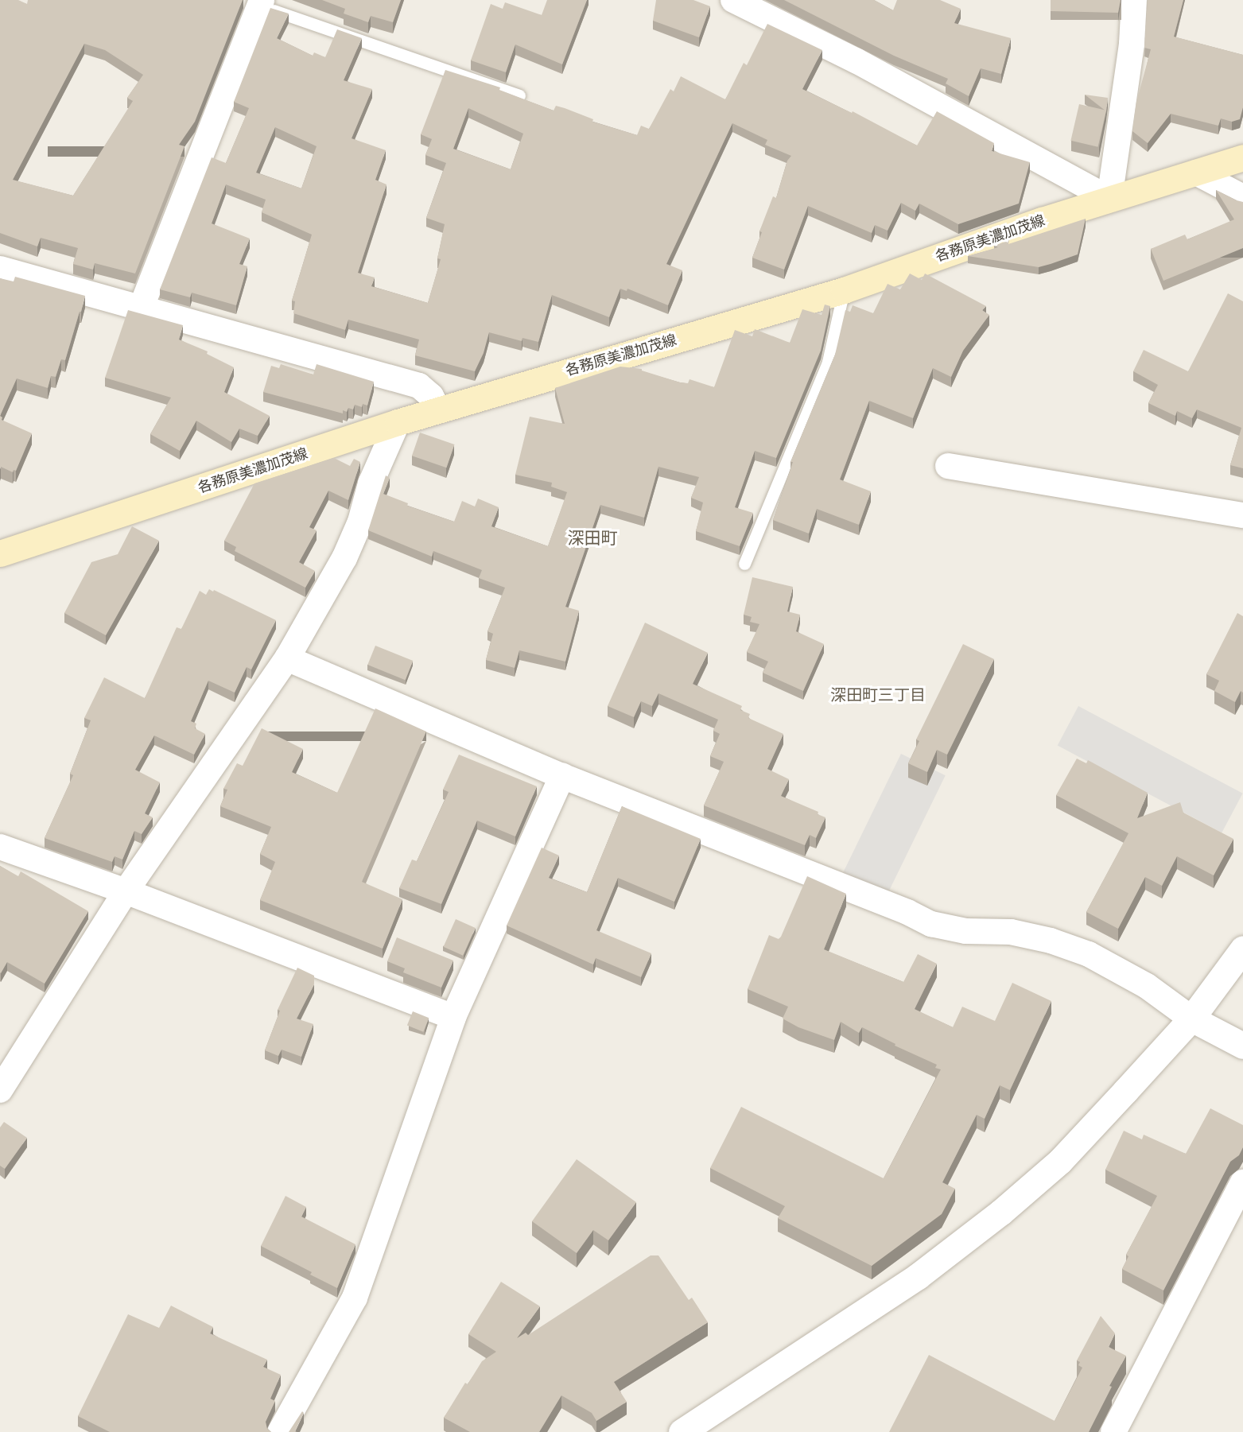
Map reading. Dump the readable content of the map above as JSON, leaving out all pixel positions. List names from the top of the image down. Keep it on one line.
{"streets":{"main road":["各務原美濃加茂線"]},"districts":["深田町","深田町三丁目"]}
